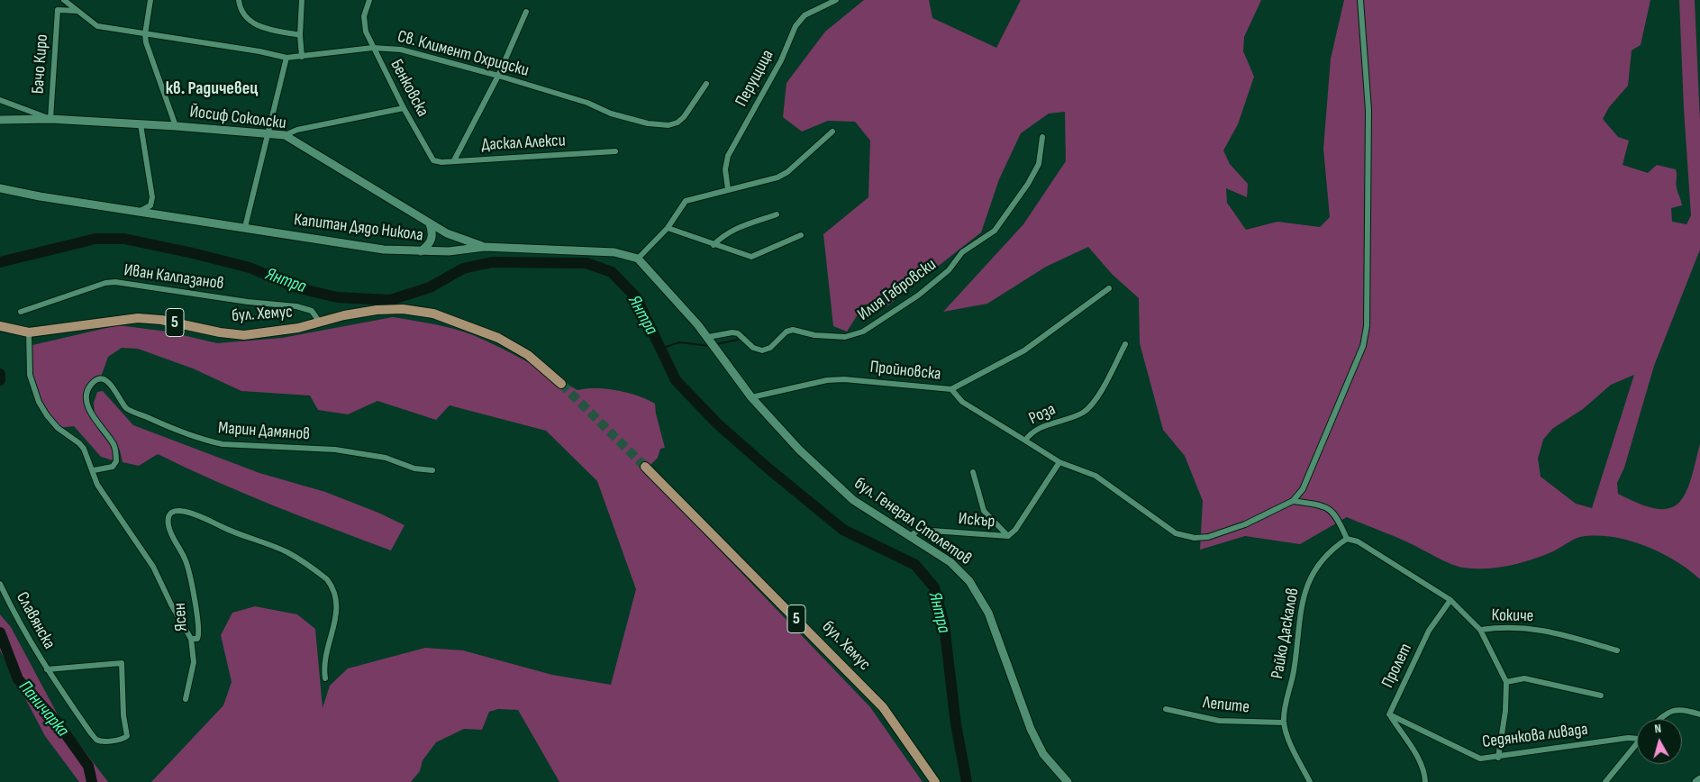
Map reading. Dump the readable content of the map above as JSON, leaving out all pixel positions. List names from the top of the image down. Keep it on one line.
{"streets":{"main road":["бул. Хемус","5"],"street":["Св. Климент Охридски","Бачо Киро","Перущица","Бенковска","Йосиф Соколски","Даскал Алекси","Капитан Дядо Никола","Иван Калпазанов","Илия Габровски","Пройновска","Роза","Марин Дамянов","Искър","бул. Генерал Столетов","Кокиче","Ясен","Славянска","Райко Даскалов","Пролет","Лепите","Седянкова ливада"]},"crossings":[["Св. Климент Охридски","Бачо Киро"],["Св. Климент Охридски","Бенковска"],["Бачо Киро","Йосиф Соколски"],["Бенковска","Даскал Алекси"],["Йосиф Соколски","Капитан Дядо Никола"],["Иван Калпазанов","бул. Хемус"],["Илия Габровски","бул. Генерал Столетов"],["бул. Хемус","Ясен"],["Пройновска","Роза"],["Пройновска","бул. Генерал Столетов"],["Марин Дамянов","Ясен"],["Искър","бул. Генерал Столетов"],["Райко Даскалов","Лепите"],["Пролет","Седянкова ливада"]],"districts":["кв. Радичевец"],"water":["Янтра","Паничарка"],"north":"top"}
